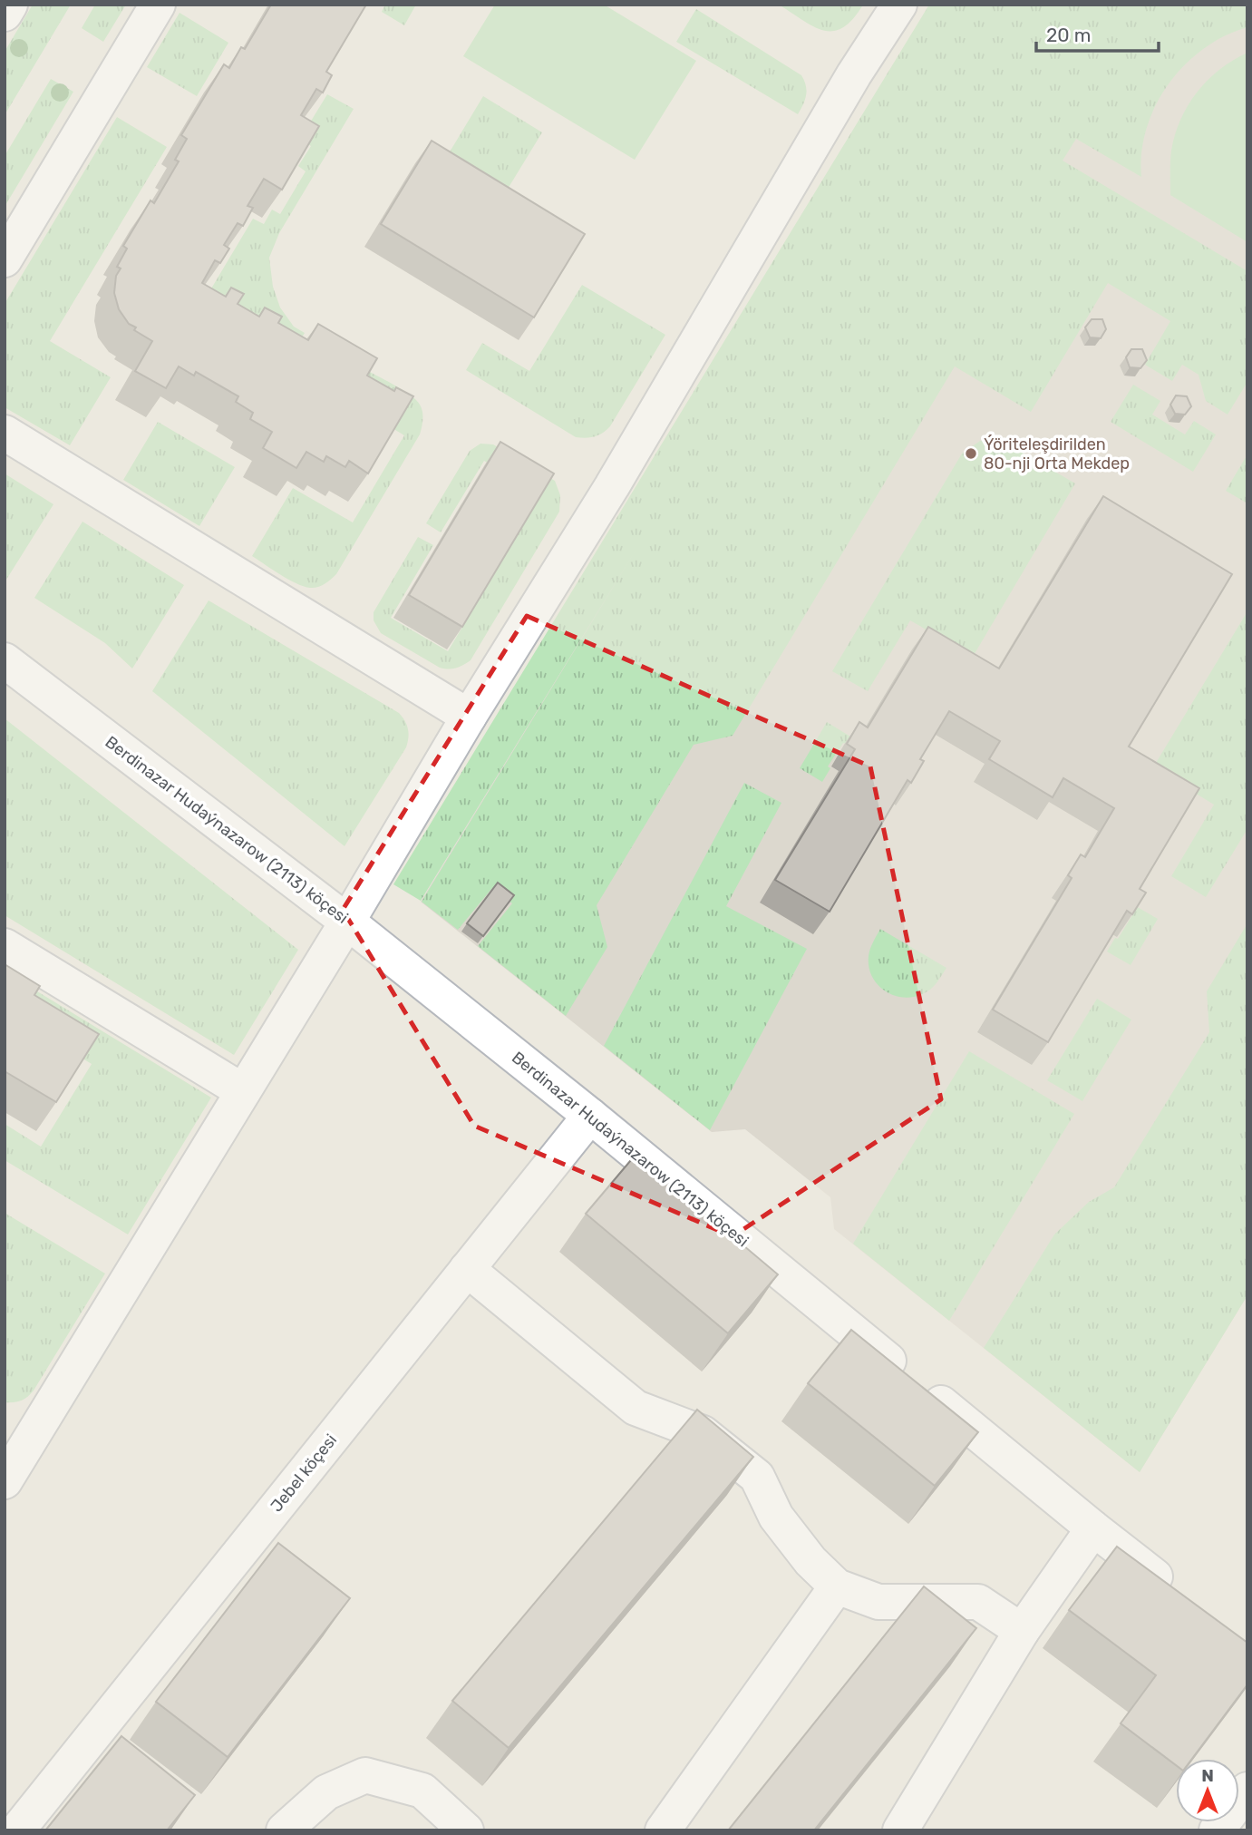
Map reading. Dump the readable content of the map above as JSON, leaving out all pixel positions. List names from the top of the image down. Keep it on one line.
{"streets":{"street":["Berdinazar Hudaýnazarow (2113) köçesi","Jebel köçesi"]},"crossings":[["Berdinazar Hudaýnazarow (2113) köçesi","Jebel köçesi"]],"places":["Ýöriteleşdirilden 80-nji Orta Mekdep"],"scale_bar":"20 m","north":"top"}
